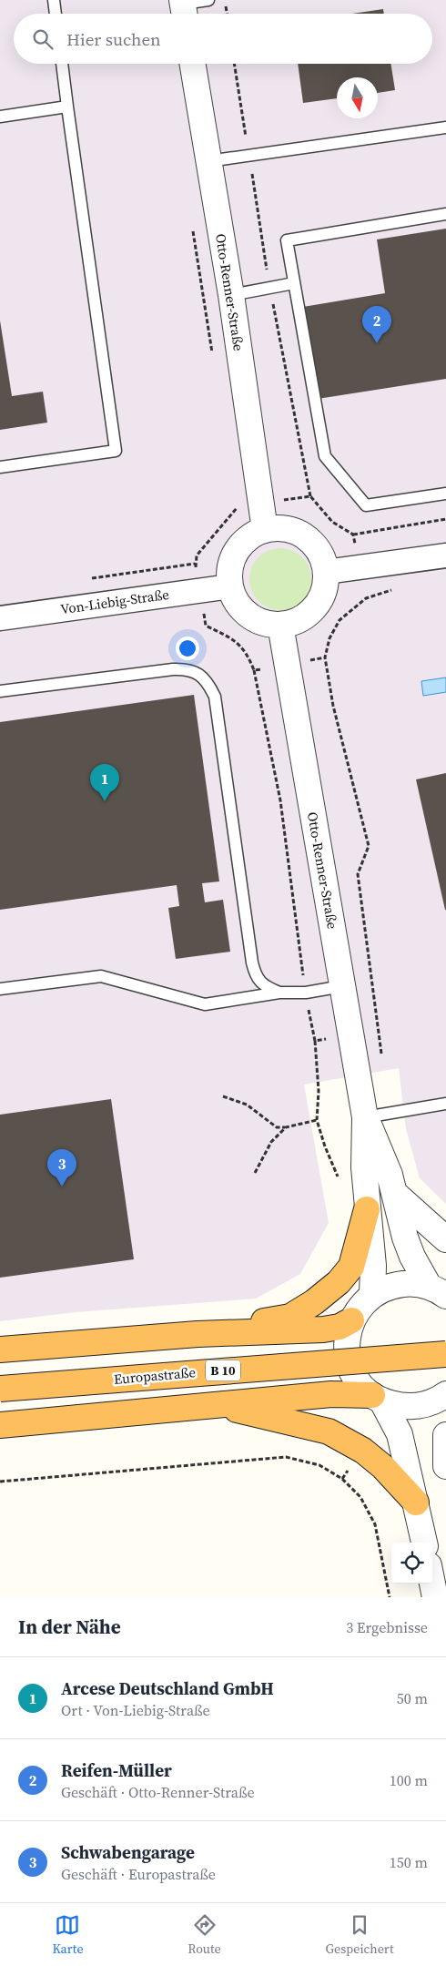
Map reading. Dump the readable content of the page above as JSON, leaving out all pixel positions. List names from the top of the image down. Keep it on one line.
{"streets":{"highway":["B 10","Europastraße"],"street":["Otto-Renner-Straße","Von-Liebig-Straße"]},"crossings":[["Otto-Renner-Straße","Von-Liebig-Straße"]],"north":"bottom","page":{"search":"Hier suchen","pins":["2","1","3"],"heading":["In der Nähe","3 Ergebnisse"],"list":[{"mark":"1","name":"Arcese Deutschland GmbH","note":"Ort · Von-Liebig-Straße","value":"50 m"},{"mark":"2","name":"Reifen-Müller","note":"Geschäft · Otto-Renner-Straße","value":"100 m"},{"mark":"3","name":"Schwabengarage","note":"Geschäft · Europastraße","value":"150 m"}],"nav":["Karte","Route","Gespeichert"]}}
